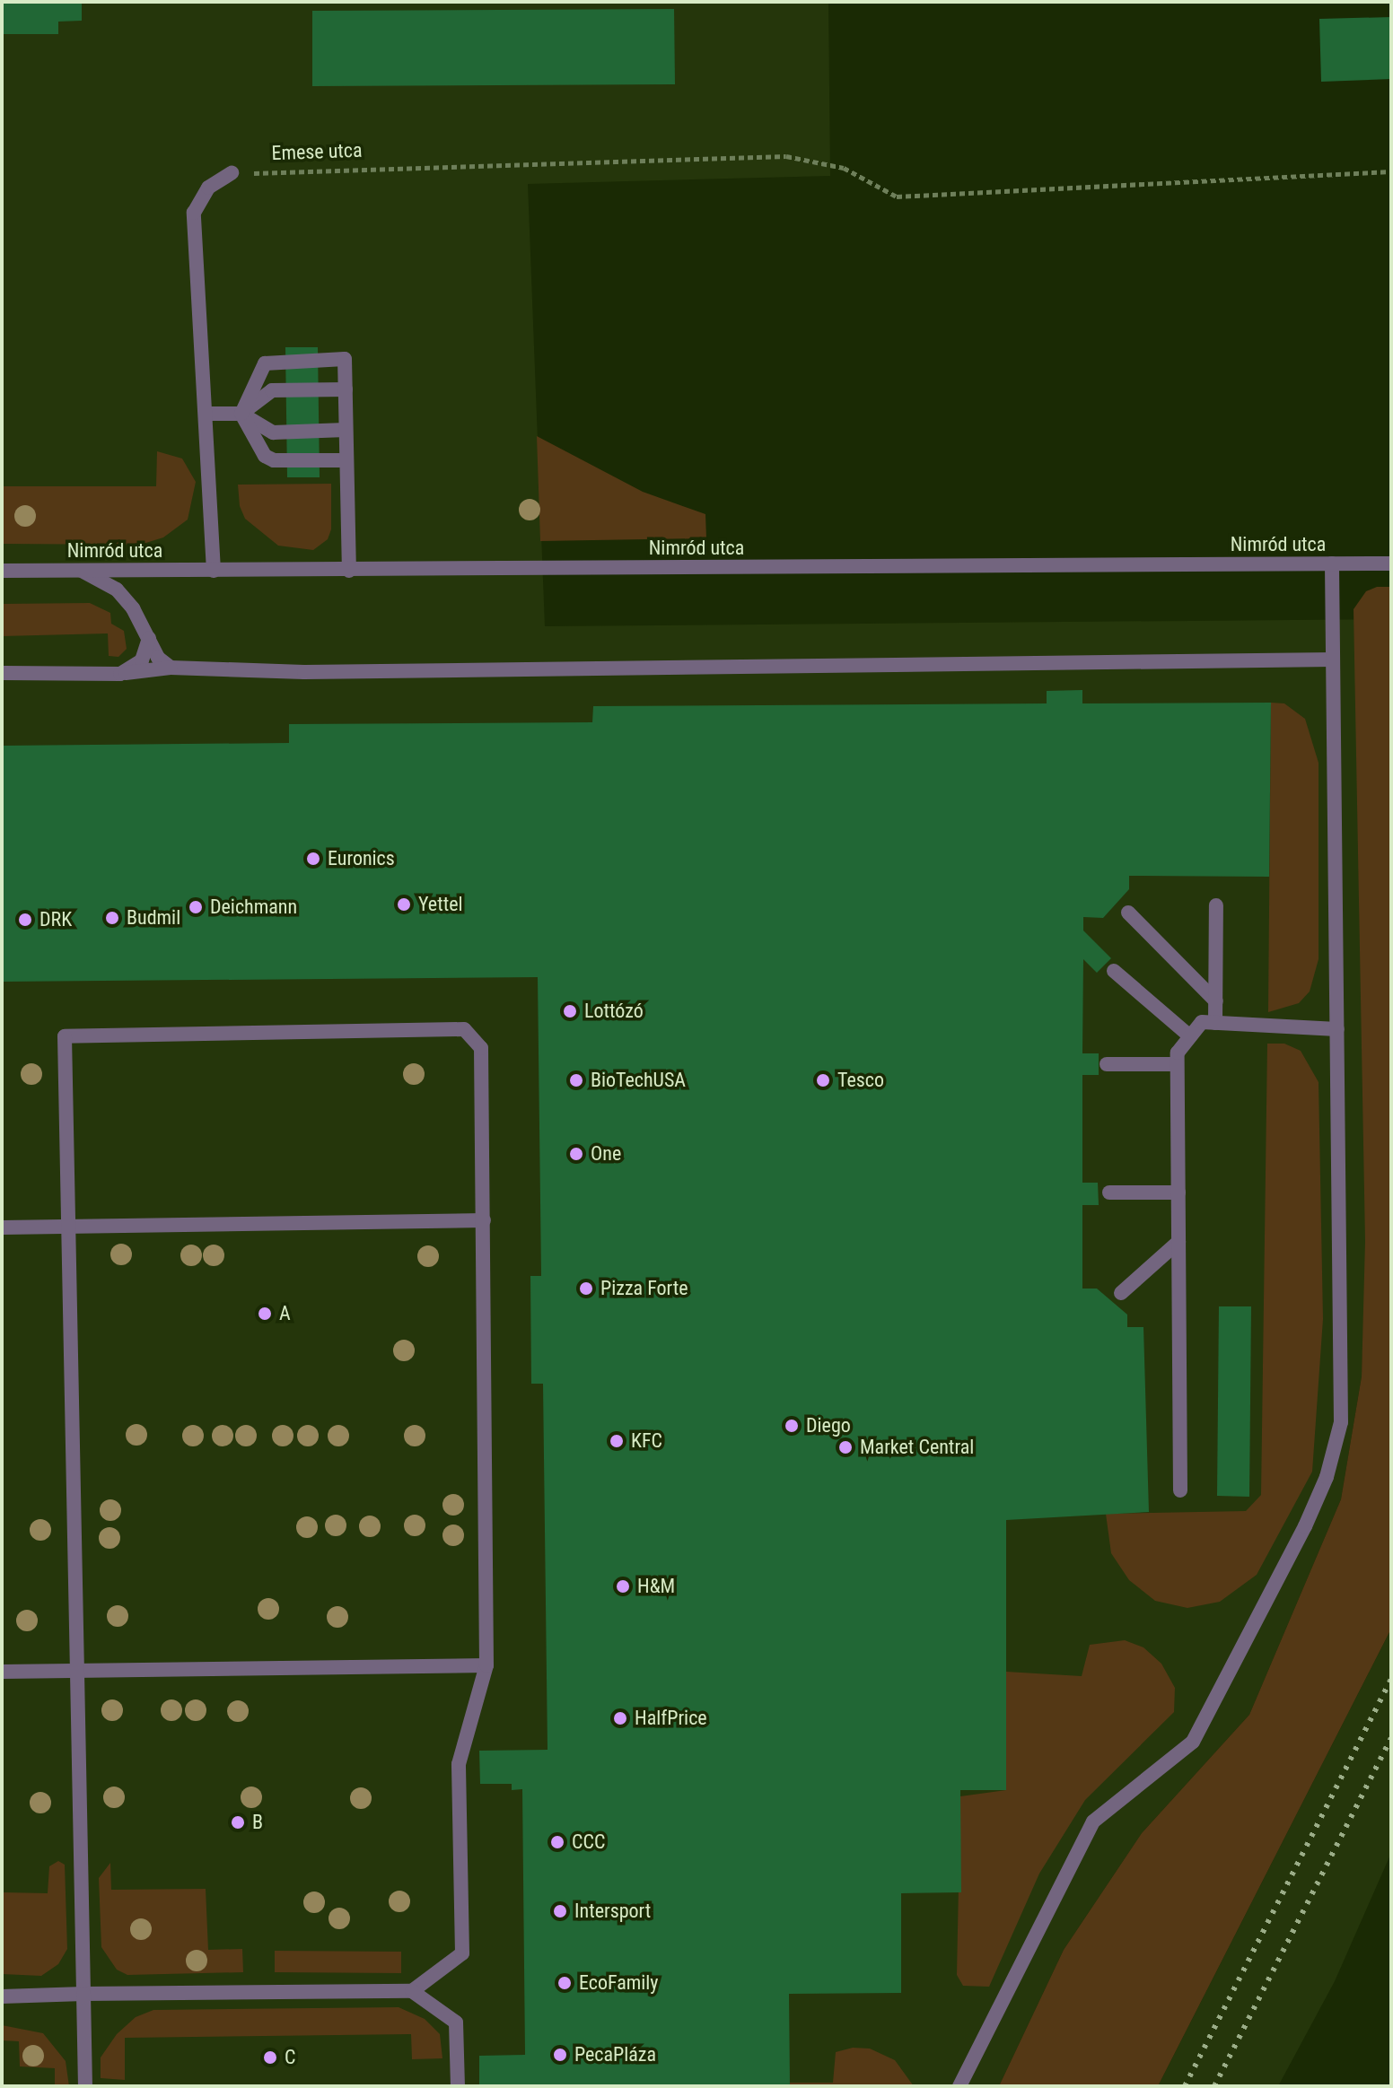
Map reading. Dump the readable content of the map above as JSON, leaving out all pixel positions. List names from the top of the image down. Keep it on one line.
{"streets":{"street":["Nimród utca"],"path":["Emese utca"]},"places":["Euronics","Yettel","Deichmann","Budmil","DRK","Lottózó","BioTechUSA","Tesco","One","Pizza Forte","A","Diego","KFC","Market Central","H&M","HalfPrice","B","CCC","Intersport","EcoFamily","PecaPláza","C"]}
